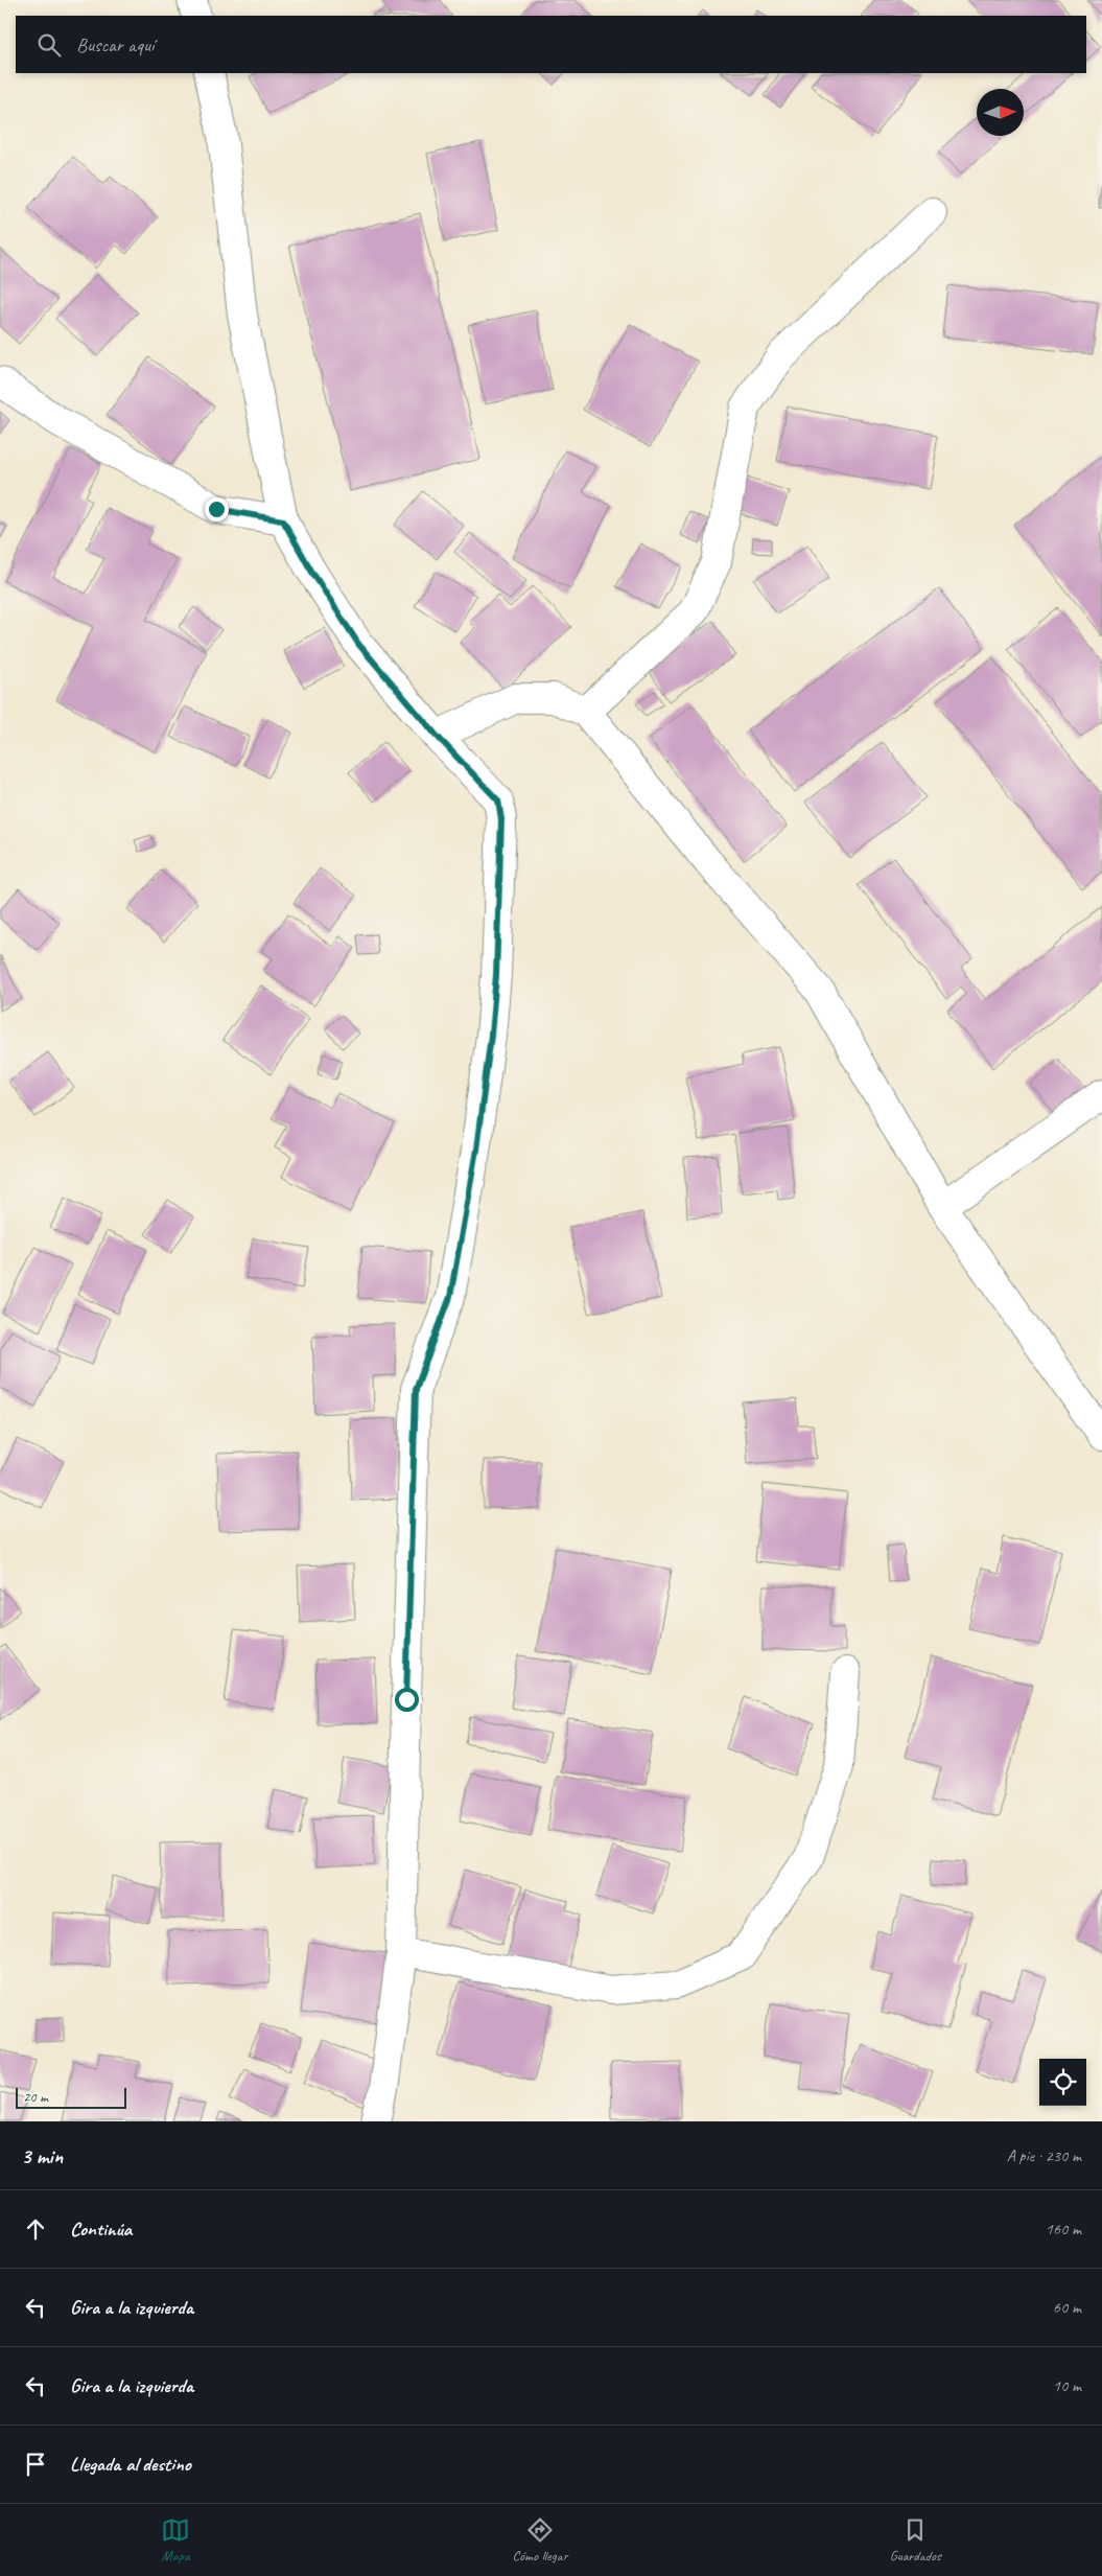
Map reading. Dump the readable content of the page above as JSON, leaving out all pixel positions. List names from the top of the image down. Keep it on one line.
{"scale_bar":"20 m","north":"right","page":{"search":"Buscar aquí","scale":"20 m","heading":["3 min","A pie · 230 m"],"list":[["Continúa","160 m"],["Gira a la izquierda","60 m"],["Gira a la izquierda","10 m"],"Llegada al destino"],"nav":["Mapa","Cómo llegar","Guardados"]}}
